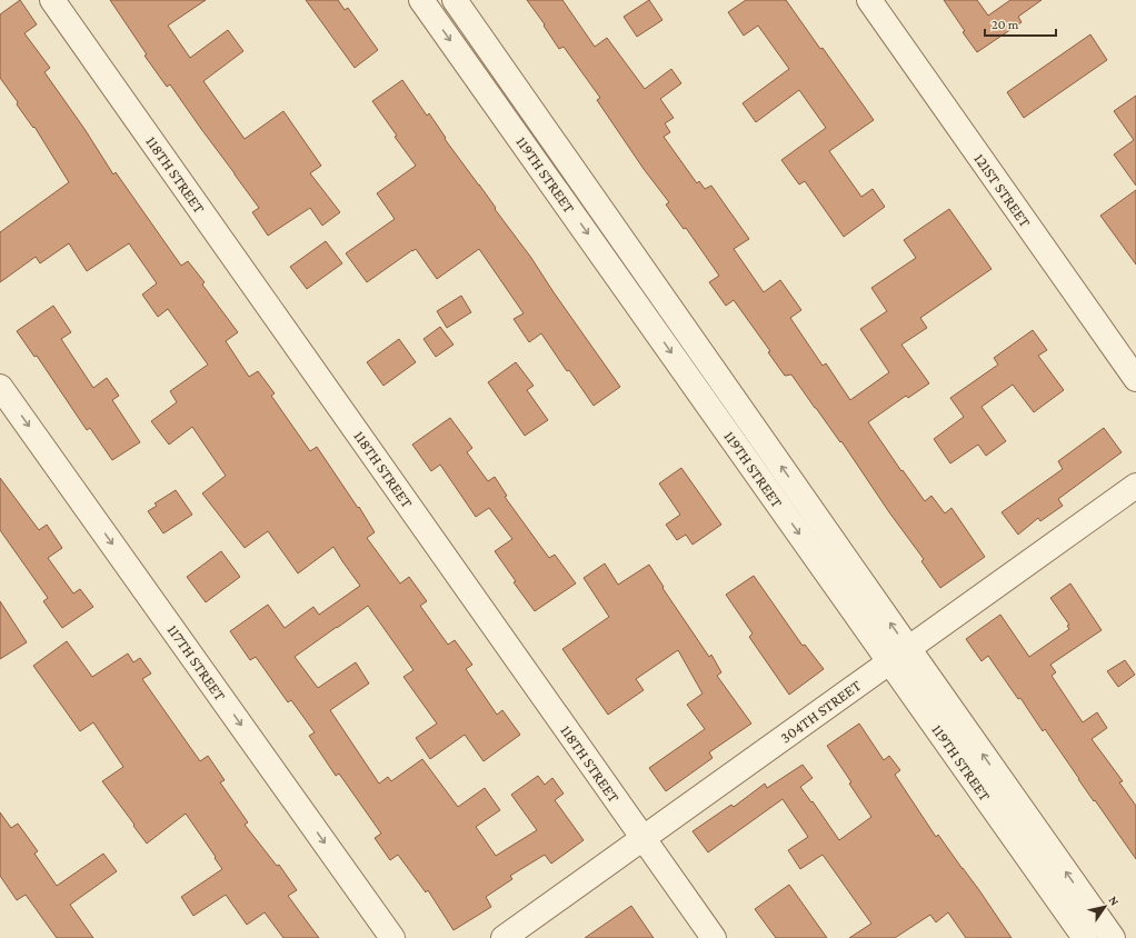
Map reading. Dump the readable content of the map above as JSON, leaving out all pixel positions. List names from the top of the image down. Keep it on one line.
{"streets":{"street":["118TH STREET","119TH STREET","121ST STREET","117TH STREET","304TH STREET"]},"crossings":[["118TH STREET","304TH STREET"],["119TH STREET","304TH STREET"]],"one_way":["117TH STREET"],"scale_bar":"20 m","north":"top right"}
